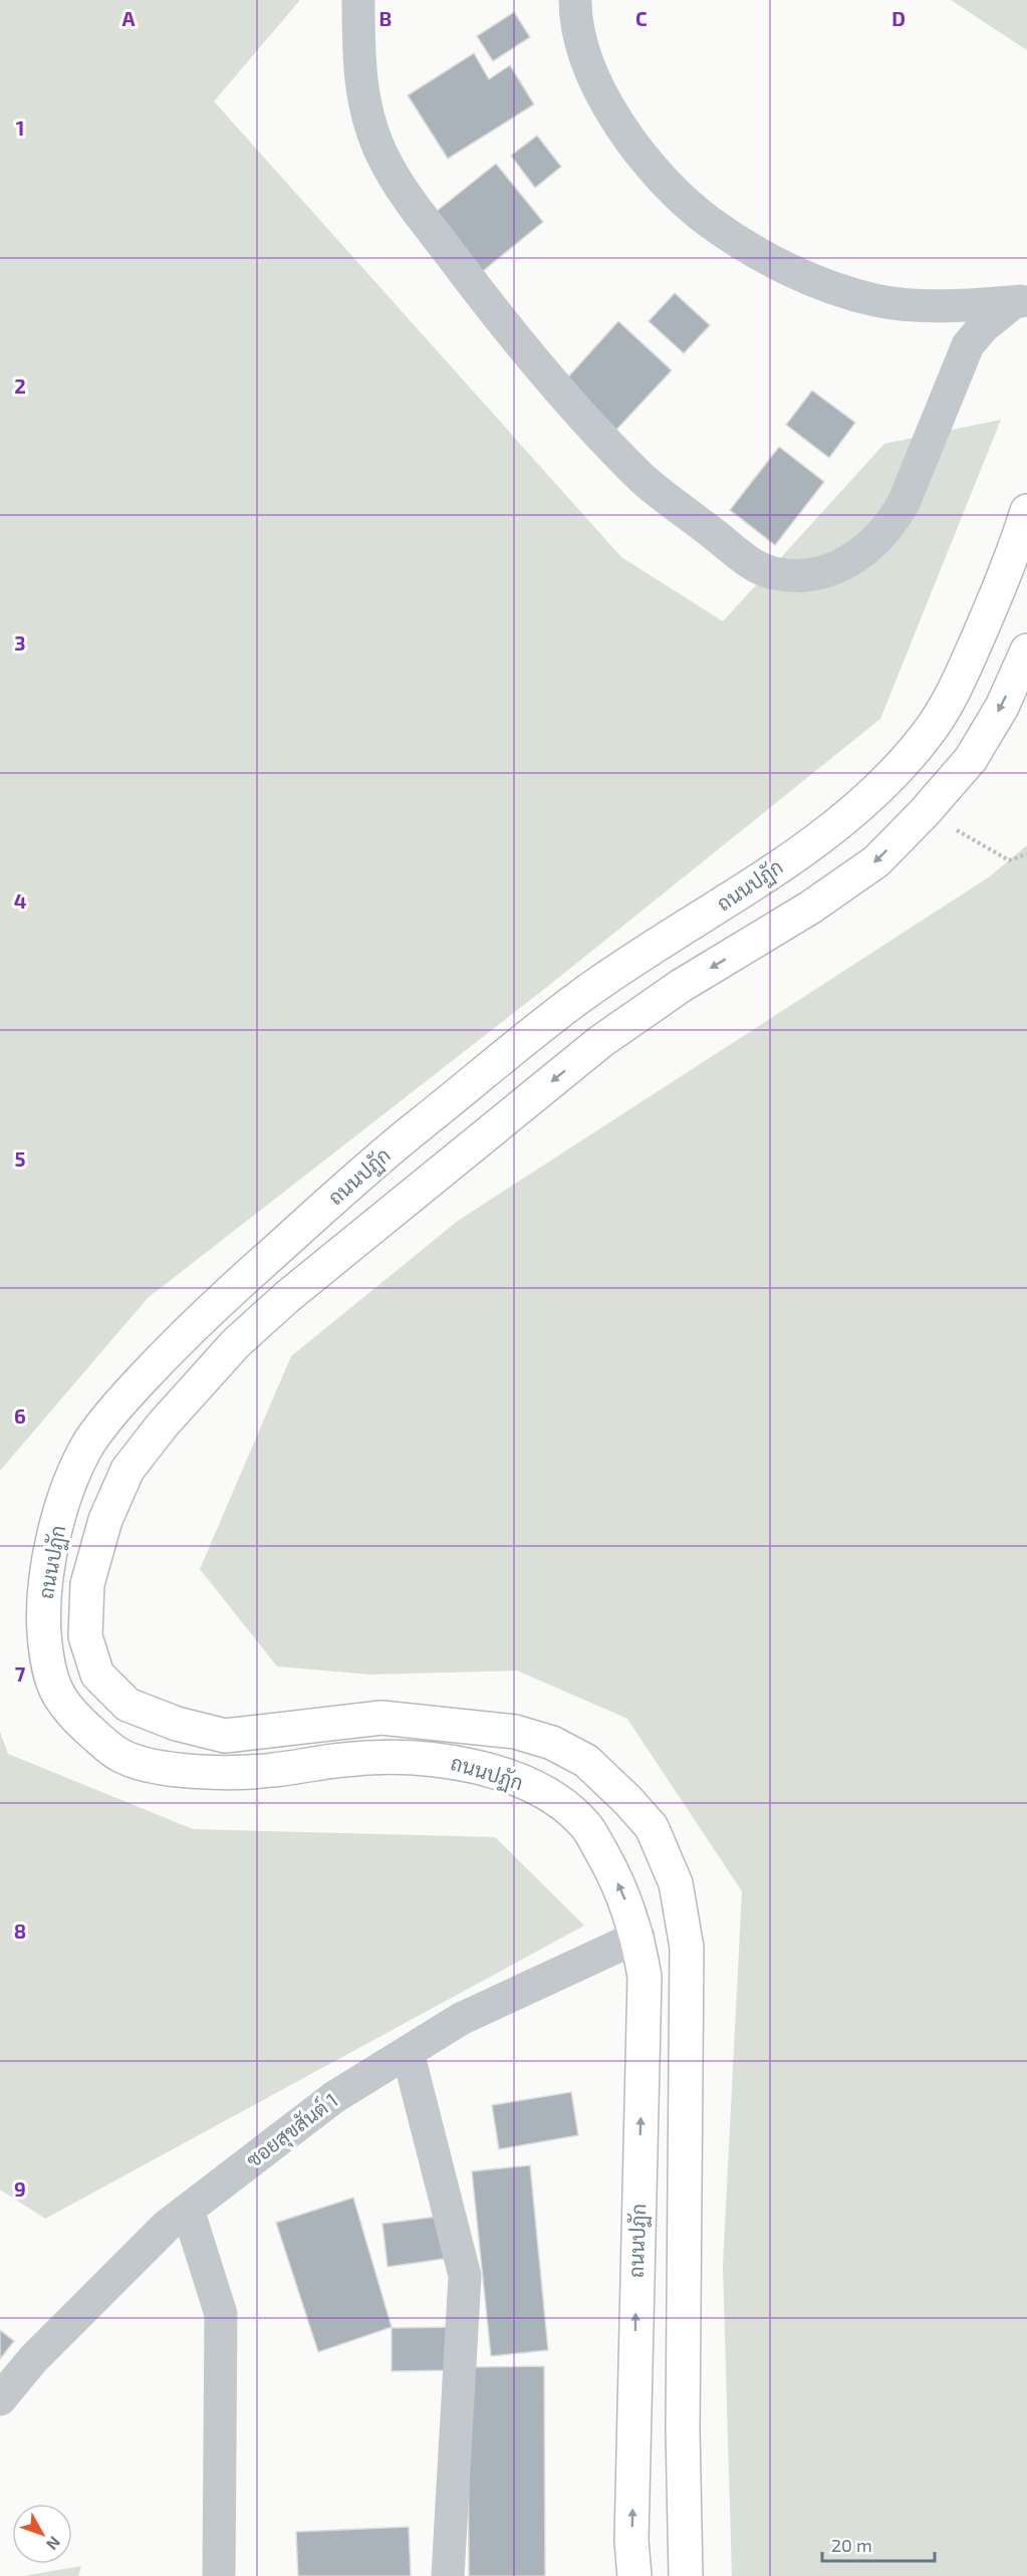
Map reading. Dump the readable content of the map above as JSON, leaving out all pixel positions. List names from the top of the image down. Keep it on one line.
{"streets":{"main road":["ถนนปฏัก"],"street":["ซอยสุขสันต์ 1"]},"crossings":[["ถนนปฏัก","ซอยสุขสันต์ 1"]],"scale_bar":"20 m","north":"bottom right","grid":{"columns":["A","B","C","D"],"rows":["1","2","3","4","5","6","7","8","9"]}}
